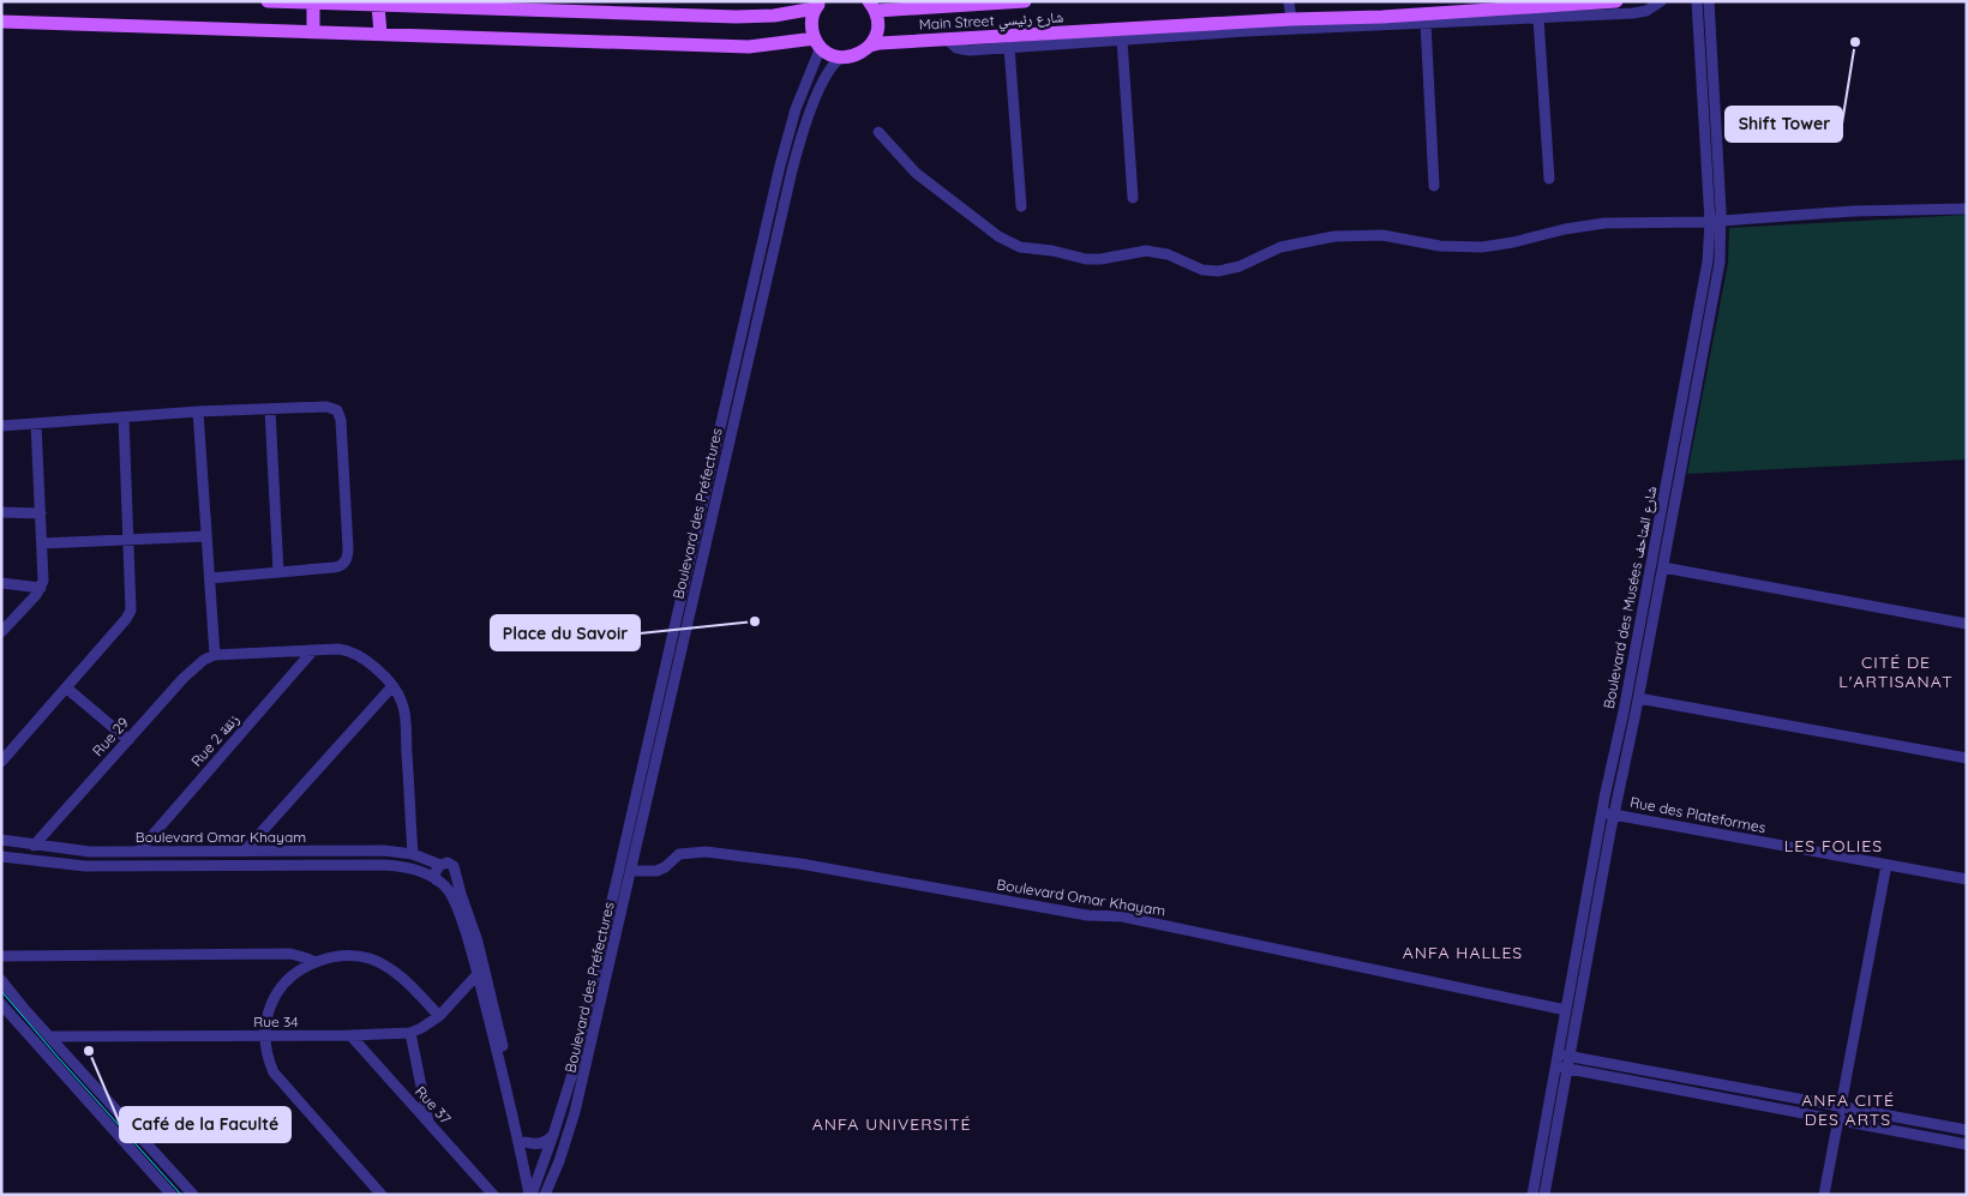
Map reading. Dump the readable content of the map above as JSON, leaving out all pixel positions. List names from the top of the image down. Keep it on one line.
{"streets":{"main road":["Main Street شارع رئيسي"],"street":["Boulevard des Préfectures","Boulevard des Musées شارع المتاحف","Rue 29","Rue 2 زنقة","Rue des Plateformes","Boulevard Omar Khayam","Rue 34","Rue 37"]},"crossings":[["Main Street شارع رئيسي","Boulevard des Préfectures"],["Boulevard des Préfectures","Boulevard Omar Khayam"],["Boulevard des Préfectures","Rue 34"],["Boulevard des Musées شارع المتاحف","Rue des Plateformes"],["Boulevard des Musées شارع المتاحف","Boulevard Omar Khayam"],["Rue 29","Boulevard Omar Khayam"],["Rue 2 زنقة","Boulevard Omar Khayam"],["Rue 34","Rue 37"]],"districts":["CITÉ DE L'ARTISANAT","LES FOLIES","ANFA HALLES","ANFA CITÉ DES ARTS","ANFA UNIVERSITÉ"],"places":["Shift Tower","Place du Savoir","Café de la Faculté"]}
